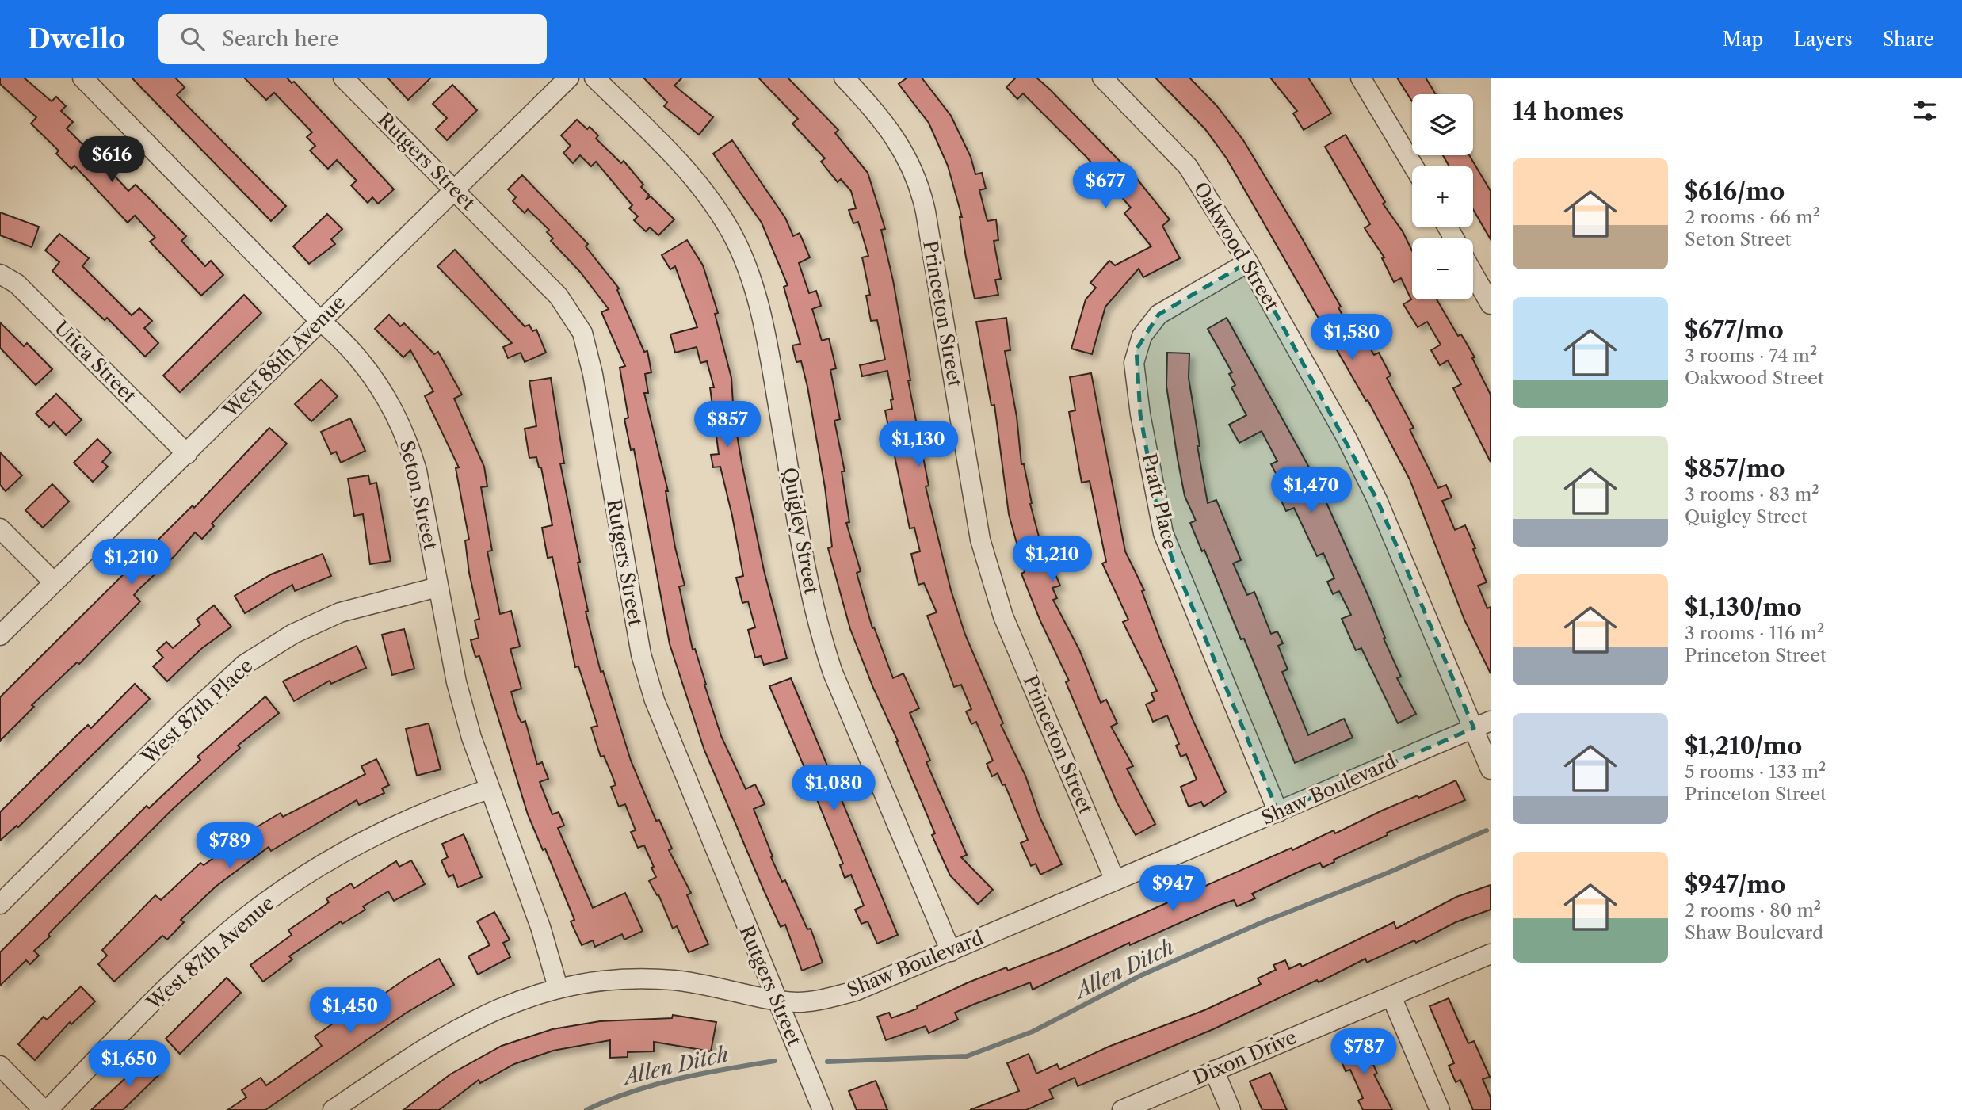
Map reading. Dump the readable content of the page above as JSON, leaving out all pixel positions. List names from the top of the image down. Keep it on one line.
{"streets":{"street":["Rutgers Street","Oakwood Street","Princeton Street","West 88th Avenue","Utica Street","Seton Street","Pratt Place","Quigley Street","West 87th Place","Shaw Boulevard","West 87th Avenue","Dixon Drive"]},"crossings":[["Rutgers Street","West 88th Avenue"],["Rutgers Street","Shaw Boulevard"],["Oakwood Street","Pratt Place"],["Oakwood Street","Shaw Boulevard"],["Princeton Street","Shaw Boulevard"],["West 88th Avenue","Utica Street"],["West 88th Avenue","Seton Street"],["Seton Street","West 87th Place"],["Seton Street","Shaw Boulevard"],["Seton Street","West 87th Avenue"],["Pratt Place","Shaw Boulevard"],["Quigley Street","Shaw Boulevard"]],"water":["Allen Ditch"],"page":{"header":"Dwello","search":"Search here","nav":["Map","Layers","Share"],"heading":"14 homes","map_buttons":["+","−"],"price":["$616","$677","$1,580","$857","$1,130","$1,470","$1,210","$1,210","$1,080","$789","$947","$1,450","$787","$1,650"],"list":[{"name":"$616/mo","note":"2 rooms · 66 m² · Seton Street"},{"name":"$677/mo","note":"3 rooms · 74 m² · Oakwood Street"},{"name":"$857/mo","note":"3 rooms · 83 m² · Quigley Street"},{"name":"$1,130/mo","note":"3 rooms · 116 m² · Princeton Street"},{"name":"$1,210/mo","note":"5 rooms · 133 m² · Princeton Street"},{"name":"$947/mo","note":"2 rooms · 80 m² · Shaw Boulevard"}]}}
